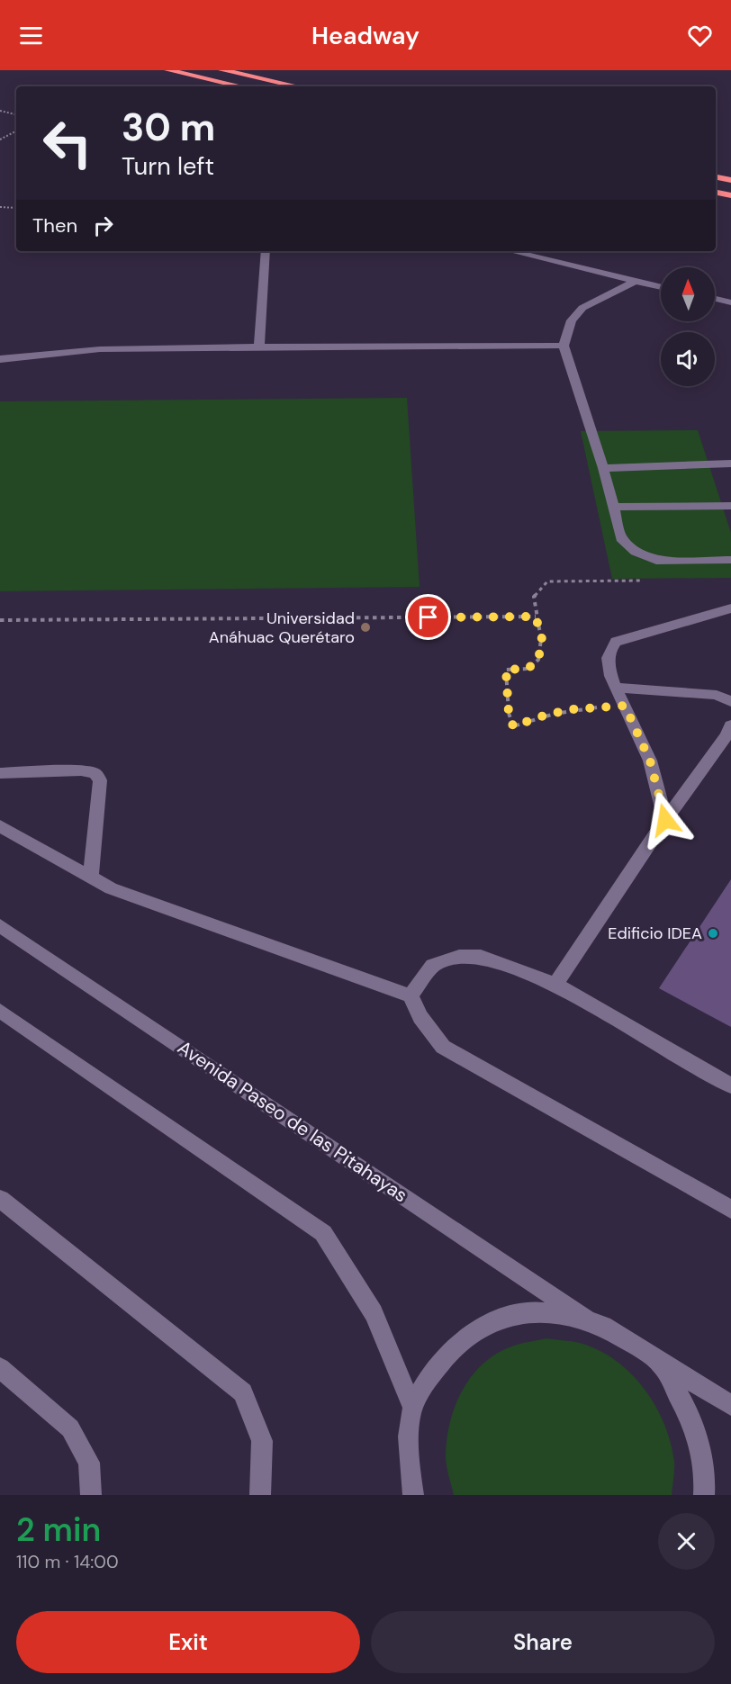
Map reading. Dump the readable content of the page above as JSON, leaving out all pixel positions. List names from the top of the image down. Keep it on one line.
{"streets":{"street":["Avenida Paseo de las Pitahayas"]},"places":["Universidad Anáhuac Querétaro","Edificio IDEA"],"north":"top","page":{"header":"Headway","turn":["30 m","Turn left"],"then":"Then","heading":["2 min","110 m · 14:00"],"buttons":["Exit","Share"]}}
